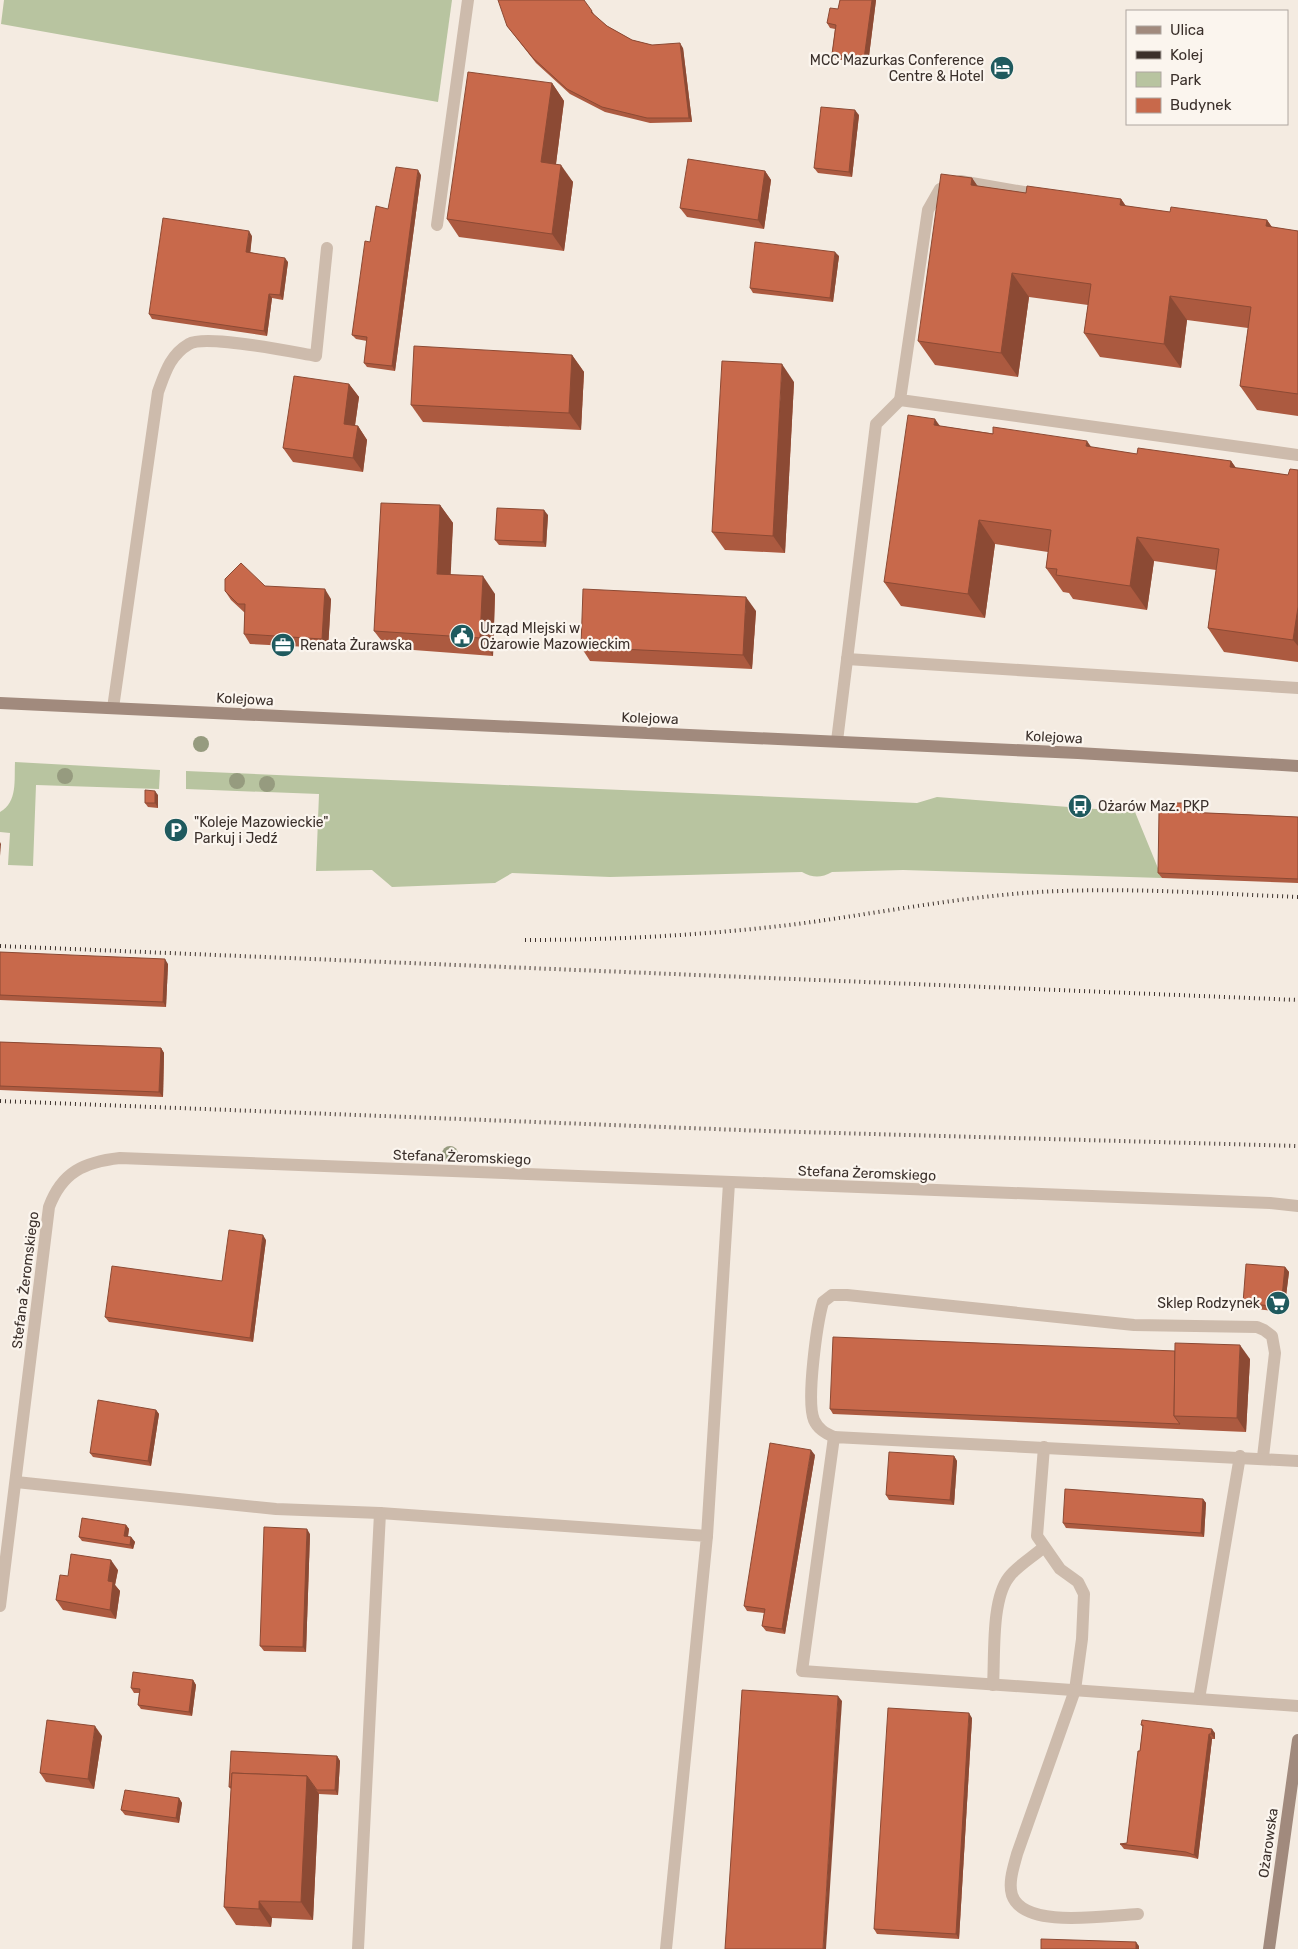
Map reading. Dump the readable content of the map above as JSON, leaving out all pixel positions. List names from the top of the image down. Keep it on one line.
{"streets":{"street":["Kolejowa","Stefana Żeromskiego","Ożarowska"]},"places":{"hotel":["MCC Mazurkas Conference Centre & Hotel"],"public building":["Urząd MIejski w Ożarowie Mazowieckim"],"office":["Renata Żurawska"],"bus stop":["Ożarów Maz. PKP"],"parking":["\"Koleje Mazowieckie\" Parkuj i Jedź"],"supermarket":["Sklep Rodzynek"]},"legend":["Ulica","Kolej","Park","Budynek"]}
